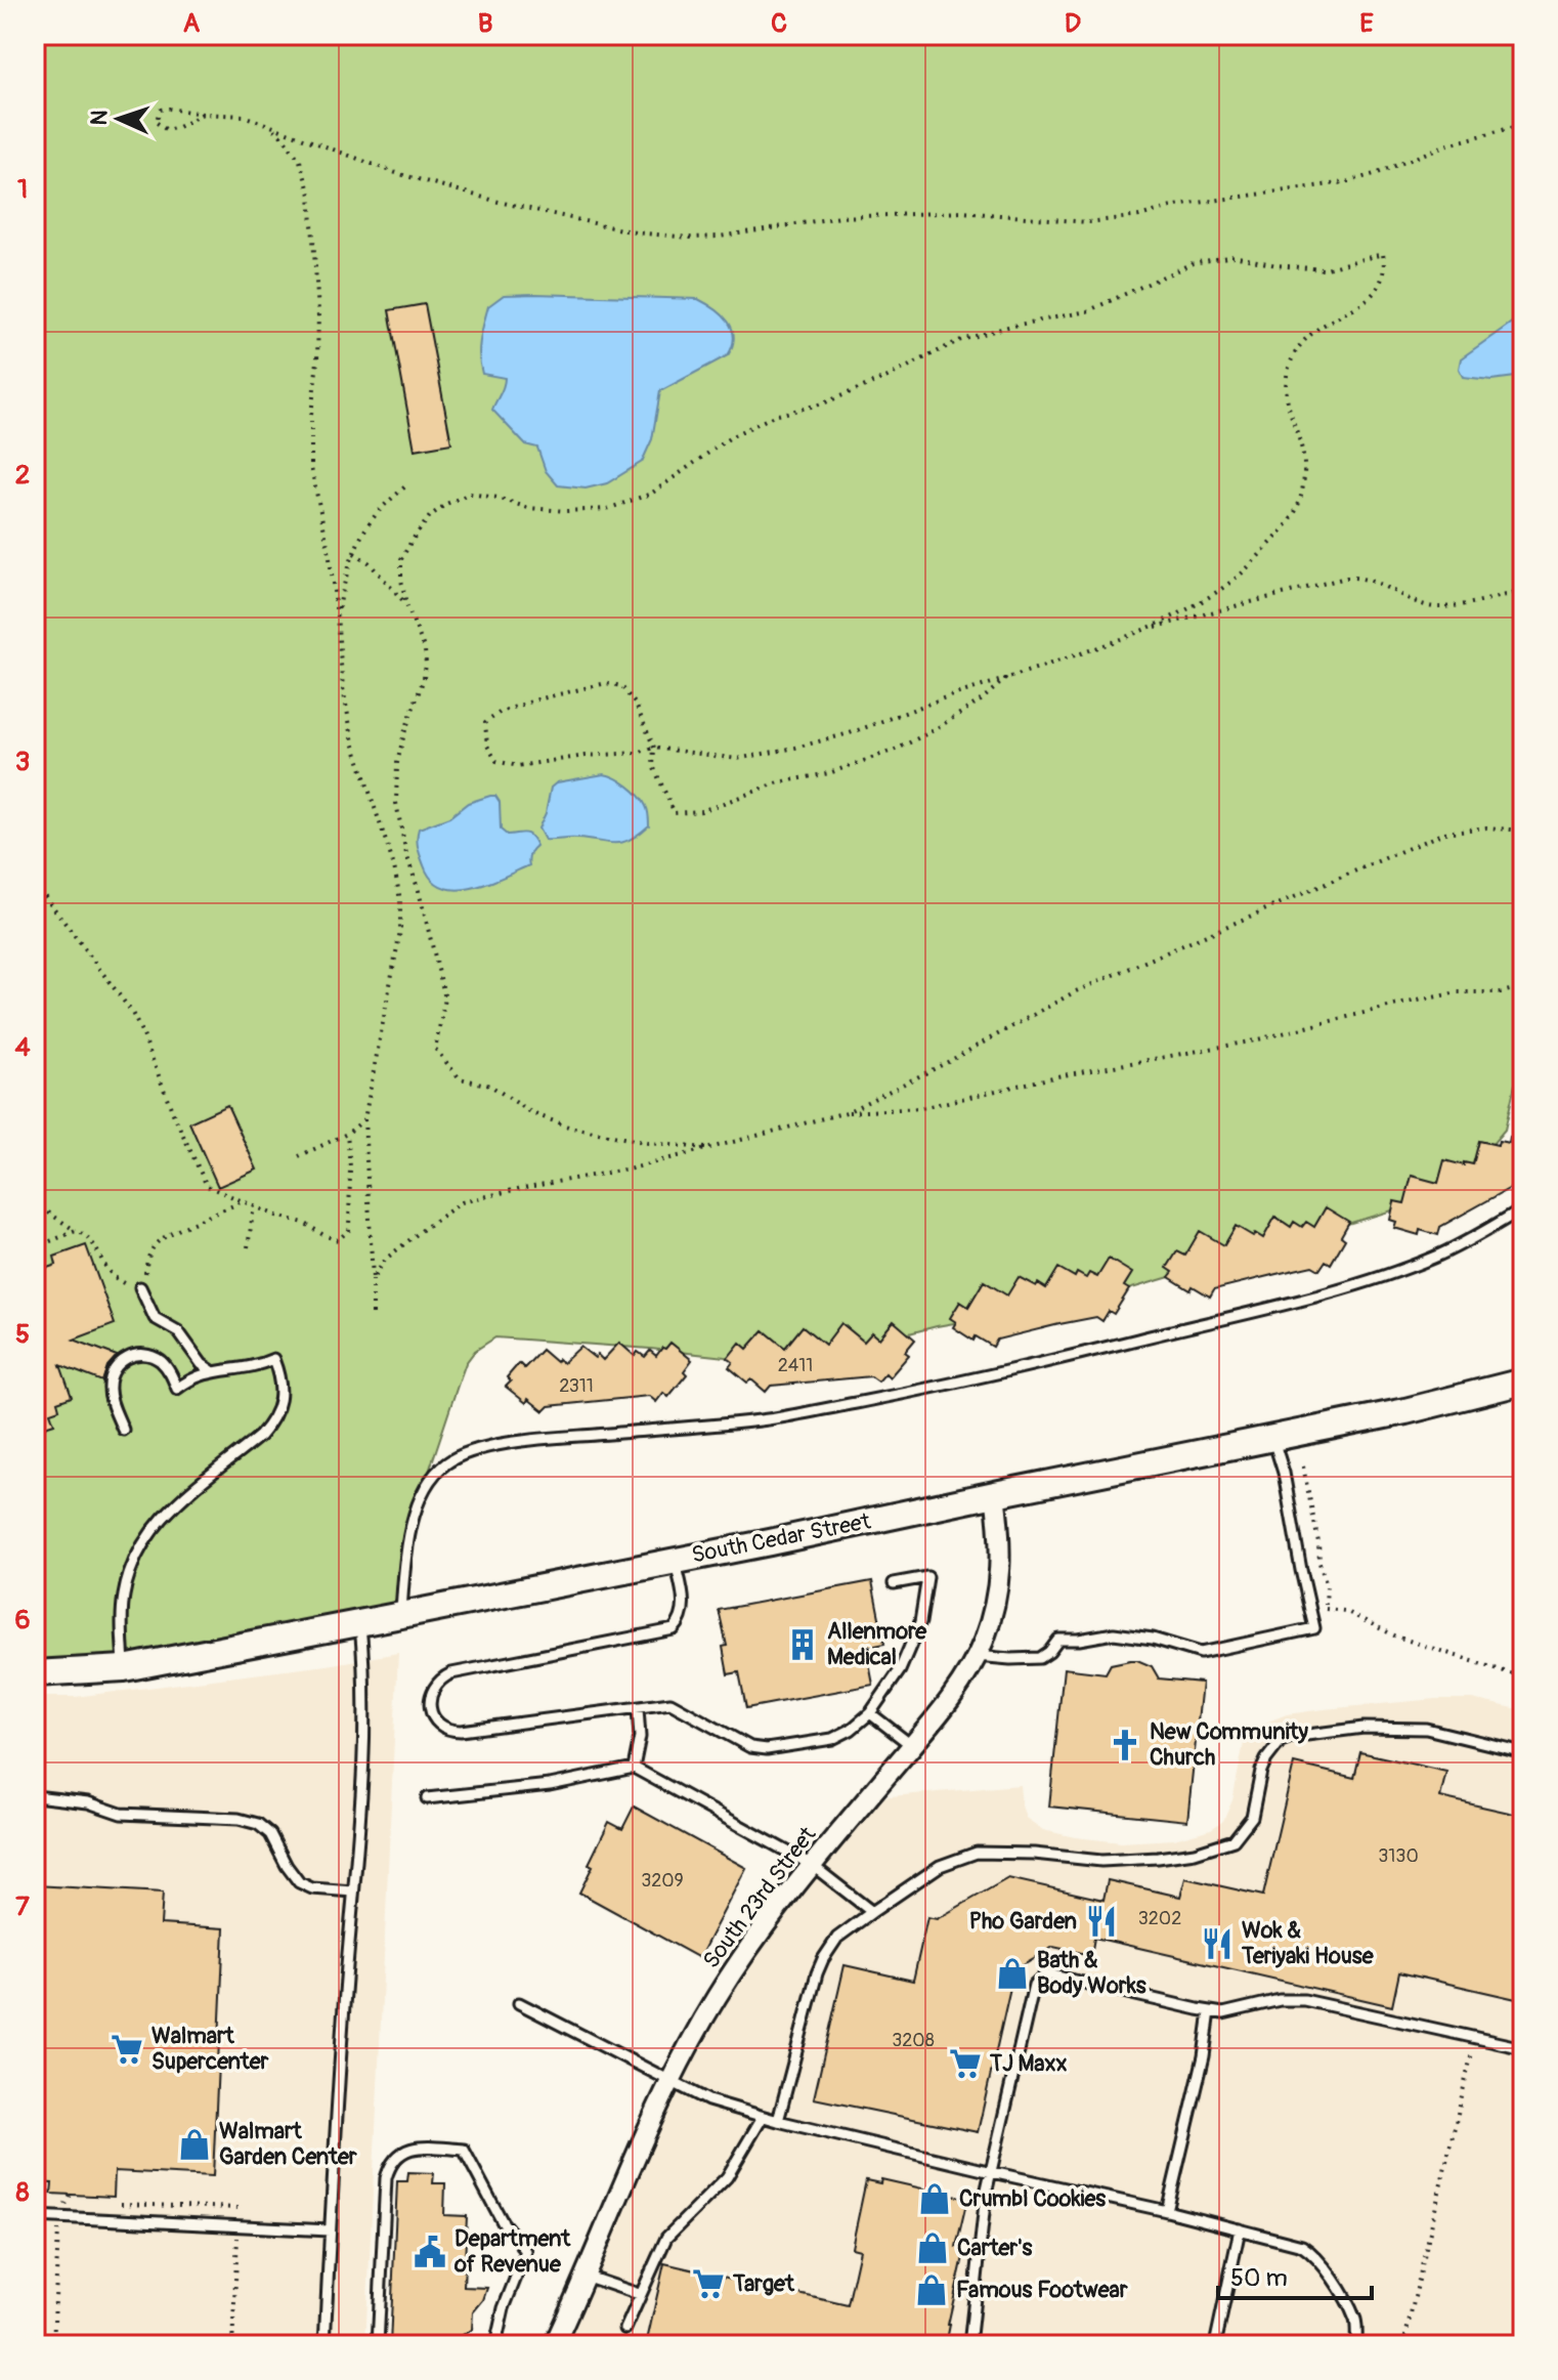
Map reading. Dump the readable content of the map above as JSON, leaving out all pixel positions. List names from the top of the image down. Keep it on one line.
{"streets":{"main road":["South Cedar Street"],"street":["South 23rd Street"]},"crossings":[["South Cedar Street","South 23rd Street"]],"places":{"building":["Allenmore Medical"],"church":["New Community Church"],"restaurant":["Pho Garden","Wok & Teriyaki House"],"shop":["Bath & Body Works","Walmart Garden Center","Crumbl Cookies","Carter's","Famous Footwear"],"supermarket":["Walmart Supercenter","TJ Maxx","Target"],"public building":["Department of Revenue"]},"house_numbers":["2411","2311","3130","3209","3202","3208"],"scale_bar":"50 m","north":"left","grid":{"columns":["A","B","C","D","E"],"rows":["1","2","3","4","5","6","7","8"]}}
